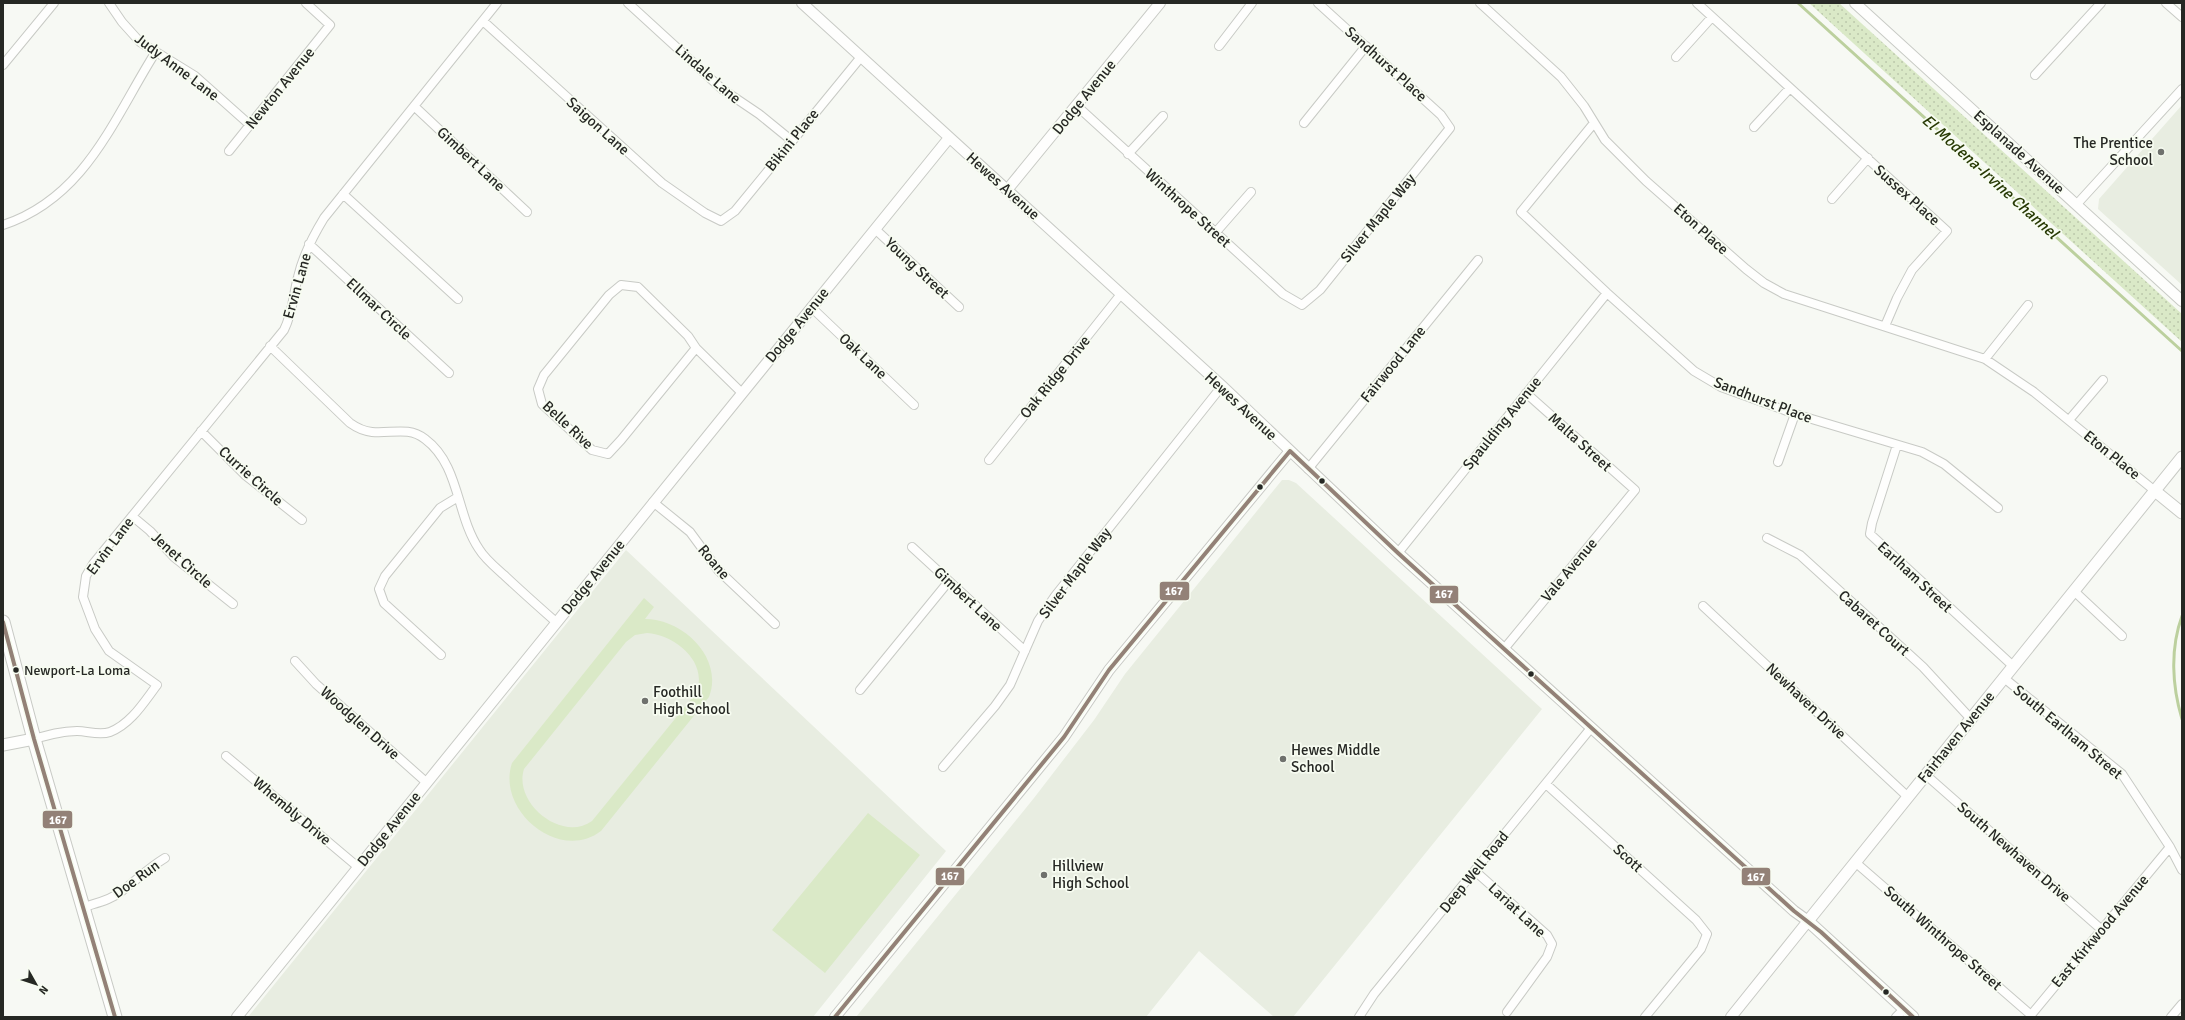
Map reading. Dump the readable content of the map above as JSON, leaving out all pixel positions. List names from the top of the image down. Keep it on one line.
{"streets":{"main road":["Hewes Avenue","Fairhaven Avenue"],"street":["Sandhurst Place","Judy Anne Lane","Lindale Lane","Newton Avenue","Dodge Avenue","Saigon Lane","Bikini Place","Esplanade Avenue","Gimbert Lane","Sussex Place","Winthrope Street","Silver Maple Way","Eton Place","Young Street","Ervin Lane","Ellmar Circle","Oak Lane","Fairwood Lane","Oak Ridge Drive","Spaulding Avenue","Belle Rive","Malta Street","Currie Circle","Jenet Circle","Roane","Vale Avenue","Earlham Street","Cabaret Court","Newhaven Drive","Woodglen Drive","South Earlham Street","Whembly Drive","South Newhaven Drive","Scott","Deep Well Road","Doe Run","Lariat Lane","East Kirkwood Avenue","South Winthrope Street"]},"crossings":[["Sandhurst Place","Silver Maple Way"],["Sandhurst Place","Eton Place"],["Sandhurst Place","Spaulding Avenue"],["Sandhurst Place","Earlham Street"],["Judy Anne Lane","Newton Avenue"],["Lindale Lane","Bikini Place"],["Dodge Avenue","Hewes Avenue"],["Dodge Avenue","Winthrope Street"],["Dodge Avenue","Young Street"],["Dodge Avenue","Oak Lane"],["Dodge Avenue","Belle Rive"],["Dodge Avenue","Roane"],["Dodge Avenue","Woodglen Drive"],["Dodge Avenue","Whembly Drive"],["Saigon Lane","Bikini Place"],["Saigon Lane","Ervin Lane"],["Bikini Place","Hewes Avenue"],["Gimbert Lane","Silver Maple Way"],["Gimbert Lane","Ervin Lane"],["Hewes Avenue","Silver Maple Way"],["Hewes Avenue","Fairwood Lane"],["Hewes Avenue","Oak Ridge Drive"],["Hewes Avenue","Spaulding Avenue"],["Hewes Avenue","Vale Avenue"],["Hewes Avenue","Fairhaven Avenue"],["Hewes Avenue","Deep Well Road"],["Sussex Place","Eton Place"],["Winthrope Street","Silver Maple Way"],["Eton Place","Fairhaven Avenue"],["Ervin Lane","Ellmar Circle"],["Ervin Lane","Currie Circle"],["Ervin Lane","Jenet Circle"],["Spaulding Avenue","Malta Street"],["Malta Street","Vale Avenue"],["Earlham Street","Fairhaven Avenue"],["Cabaret Court","Fairhaven Avenue"],["Newhaven Drive","Fairhaven Avenue"],["South Earlham Street","Fairhaven Avenue"],["South Earlham Street","East Kirkwood Avenue"],["Fairhaven Avenue","South Newhaven Drive"],["Fairhaven Avenue","South Winthrope Street"],["South Newhaven Drive","East Kirkwood Avenue"],["Scott","Deep Well Road"],["Deep Well Road","Lariat Lane"],["East Kirkwood Avenue","South Winthrope Street"]],"water":["El Modena-Irvine Channel"],"places":["The Prentice School","Newport-La Loma","Foothill High School","Hewes Middle School","Hillview High School"],"lines":["transit line 167"],"north":"bottom right"}
